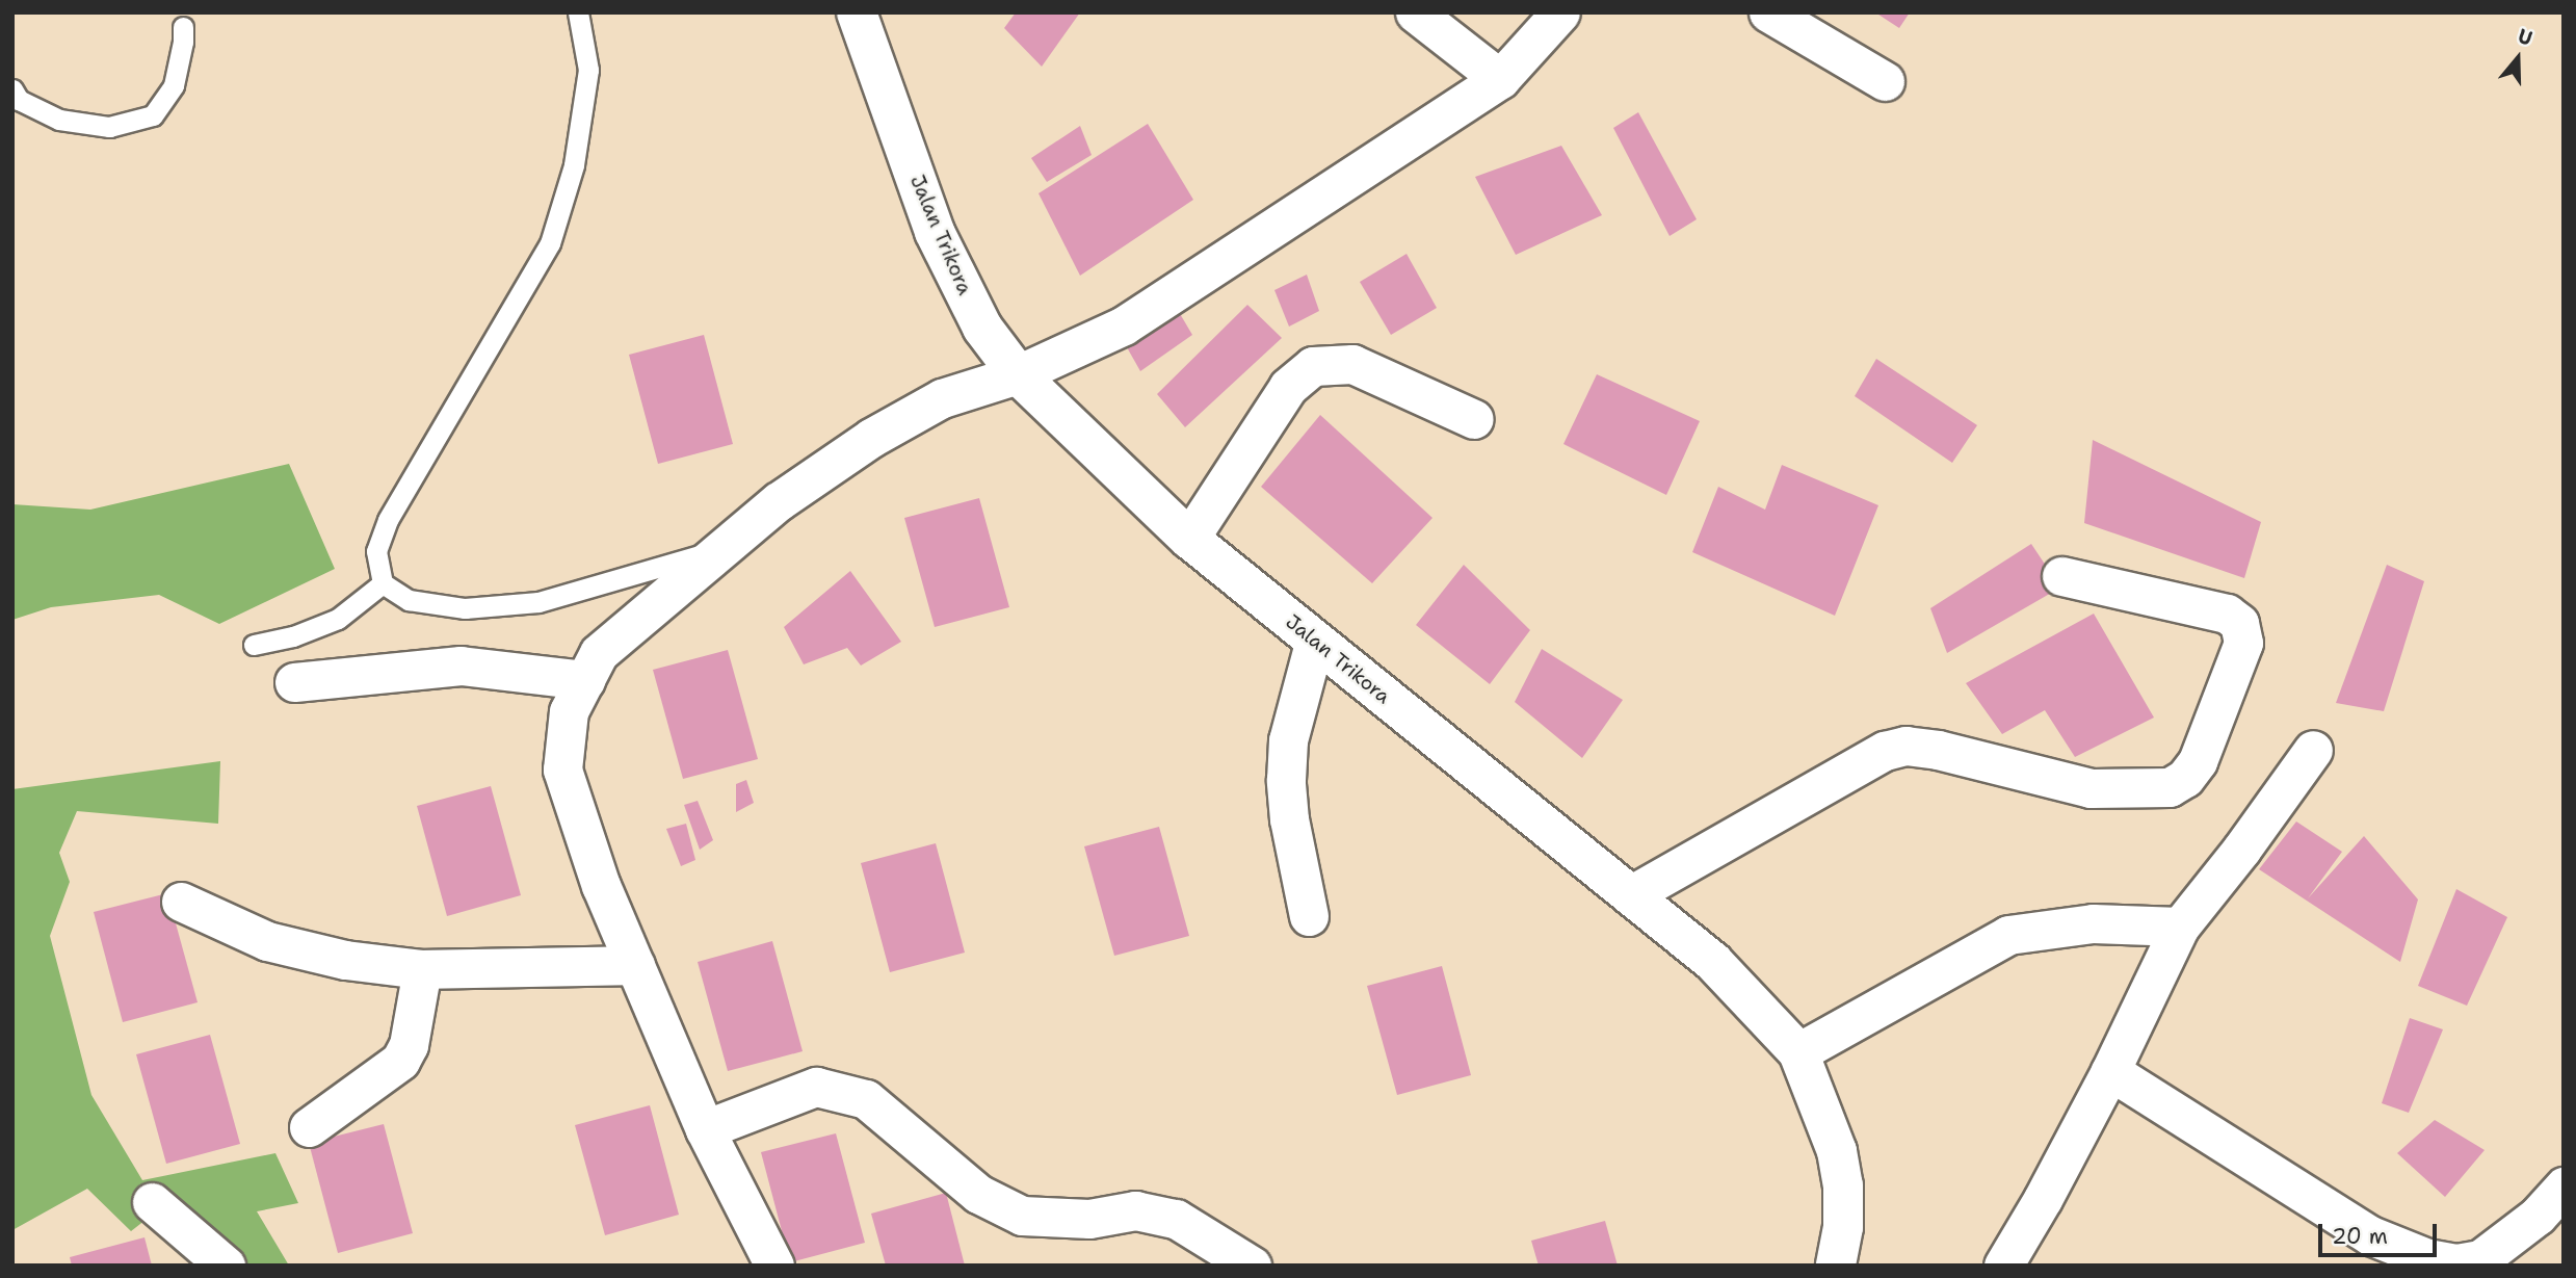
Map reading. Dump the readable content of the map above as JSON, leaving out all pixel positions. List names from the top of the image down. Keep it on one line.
{"streets":{"street":["Jalan Trikora"]},"scale_bar":"20 m","north":"top"}
